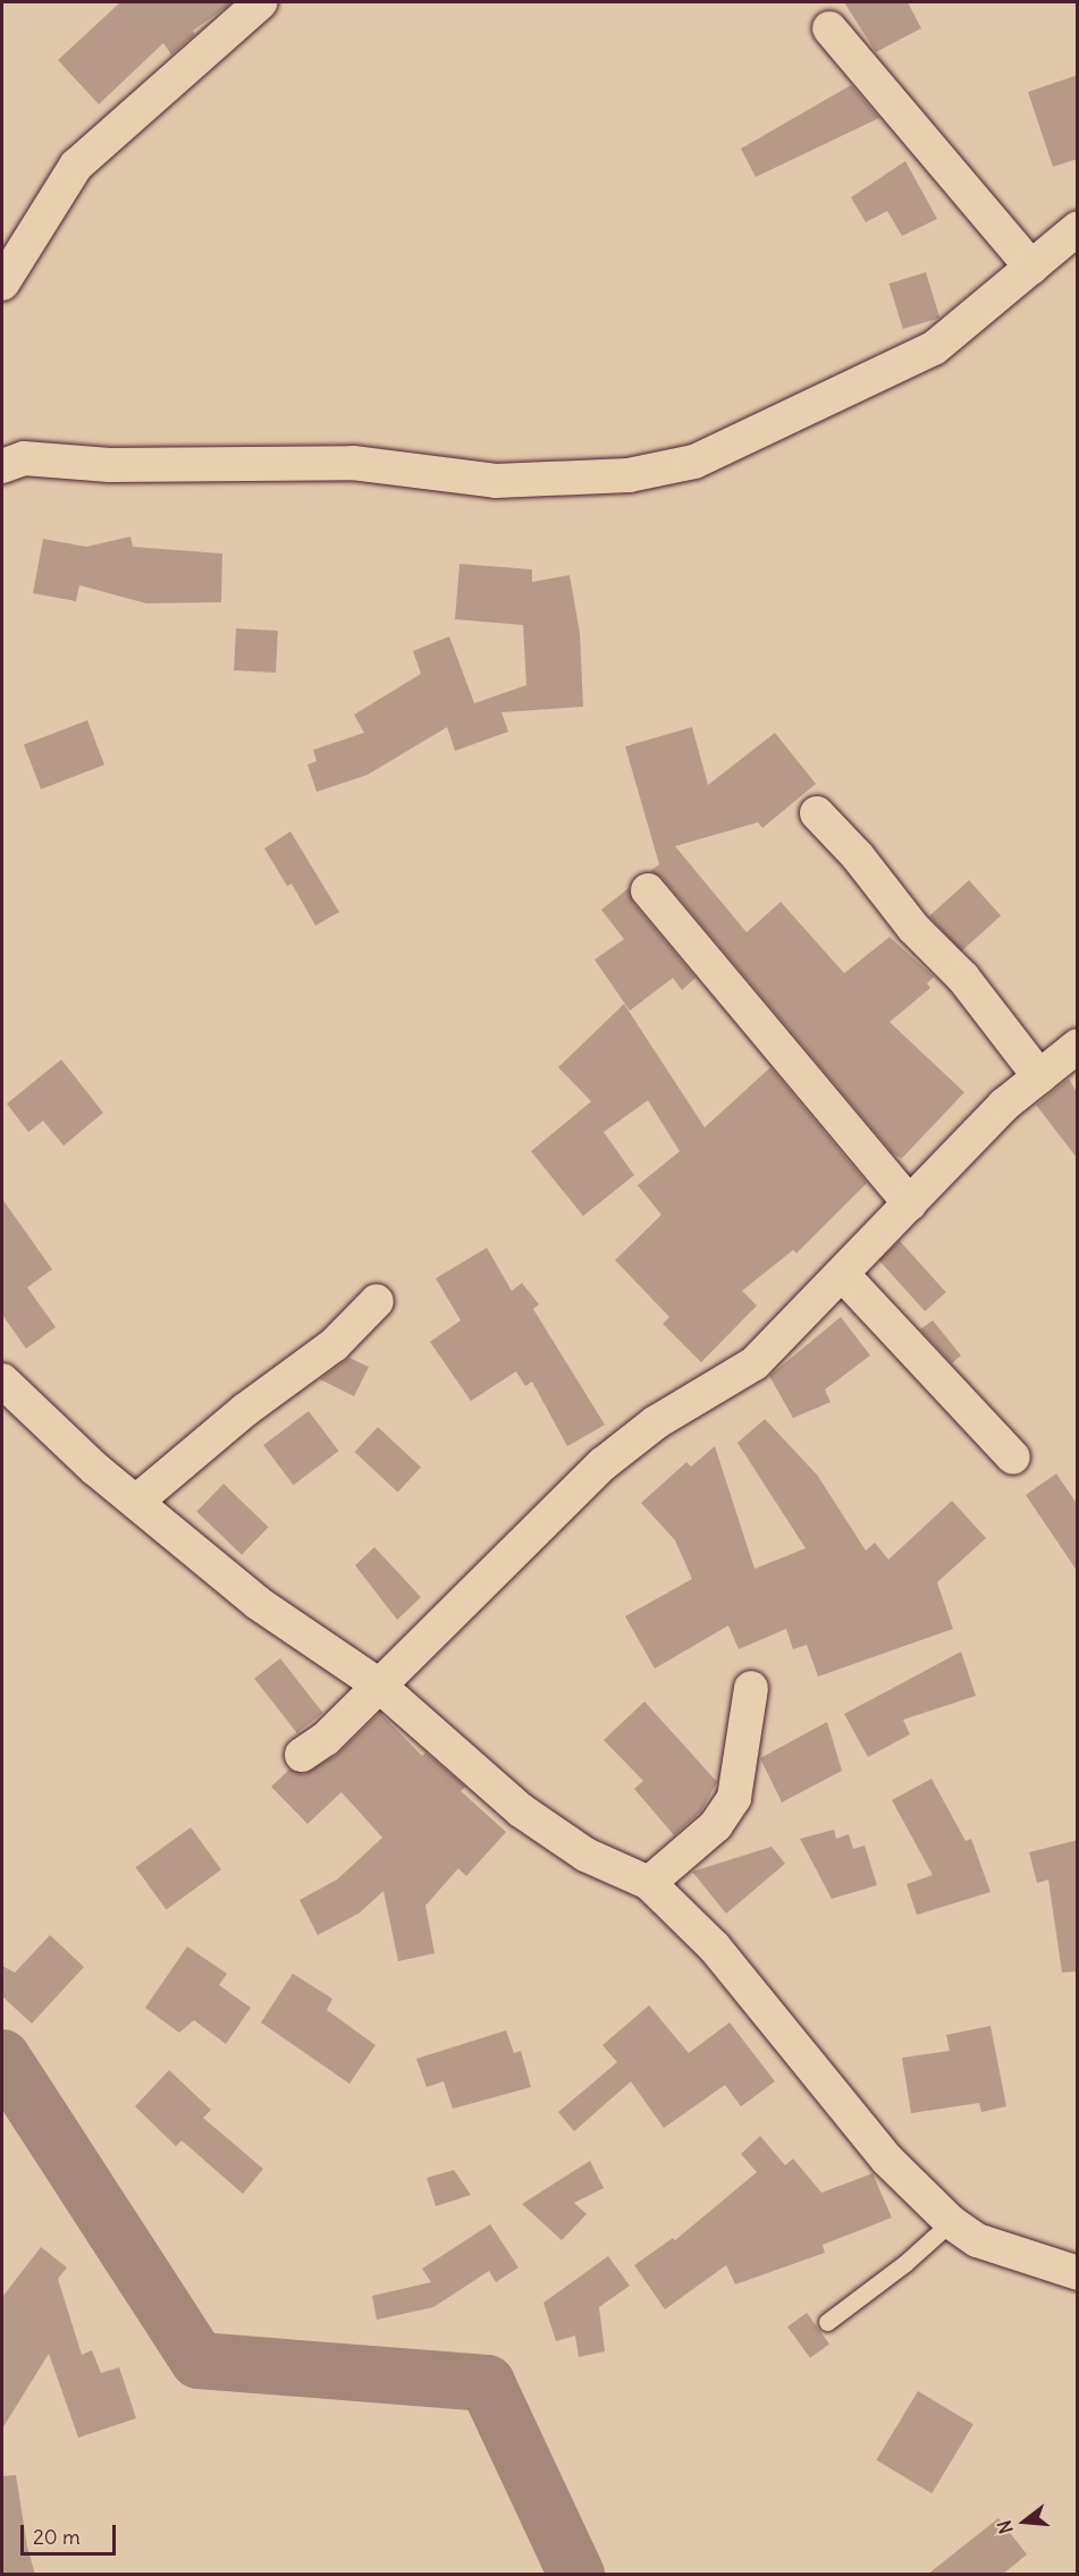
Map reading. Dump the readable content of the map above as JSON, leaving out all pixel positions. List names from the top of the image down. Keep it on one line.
{"scale_bar":"20 m","north":"left"}
